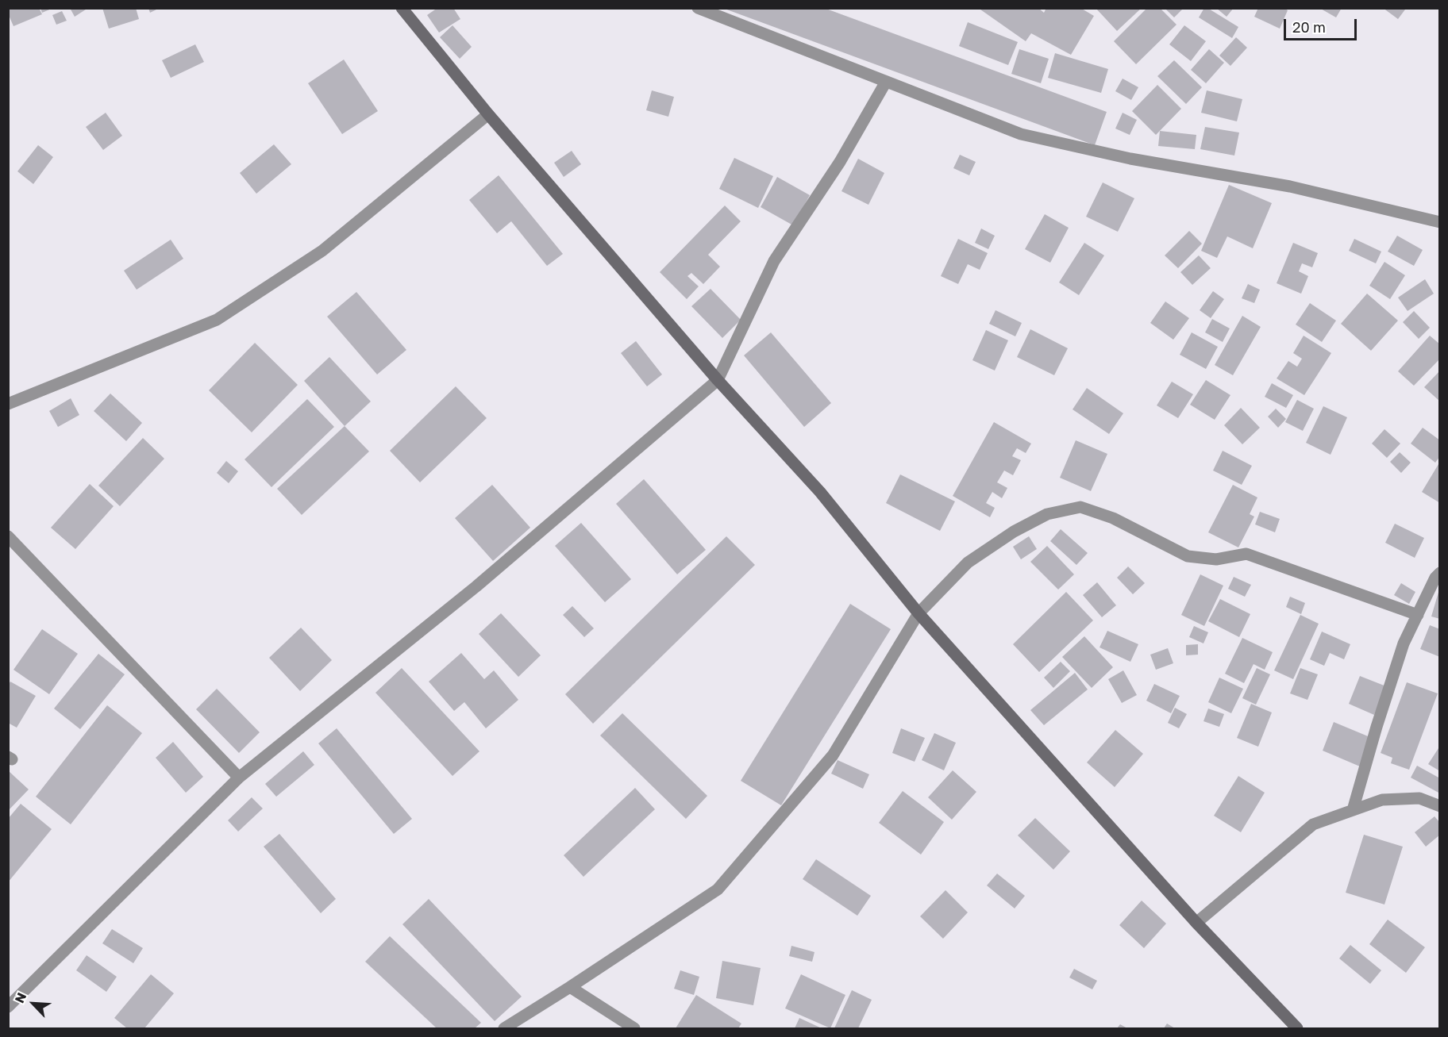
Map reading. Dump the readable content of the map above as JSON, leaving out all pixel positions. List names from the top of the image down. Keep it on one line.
{"scale_bar":"20 m","north":"top left"}
